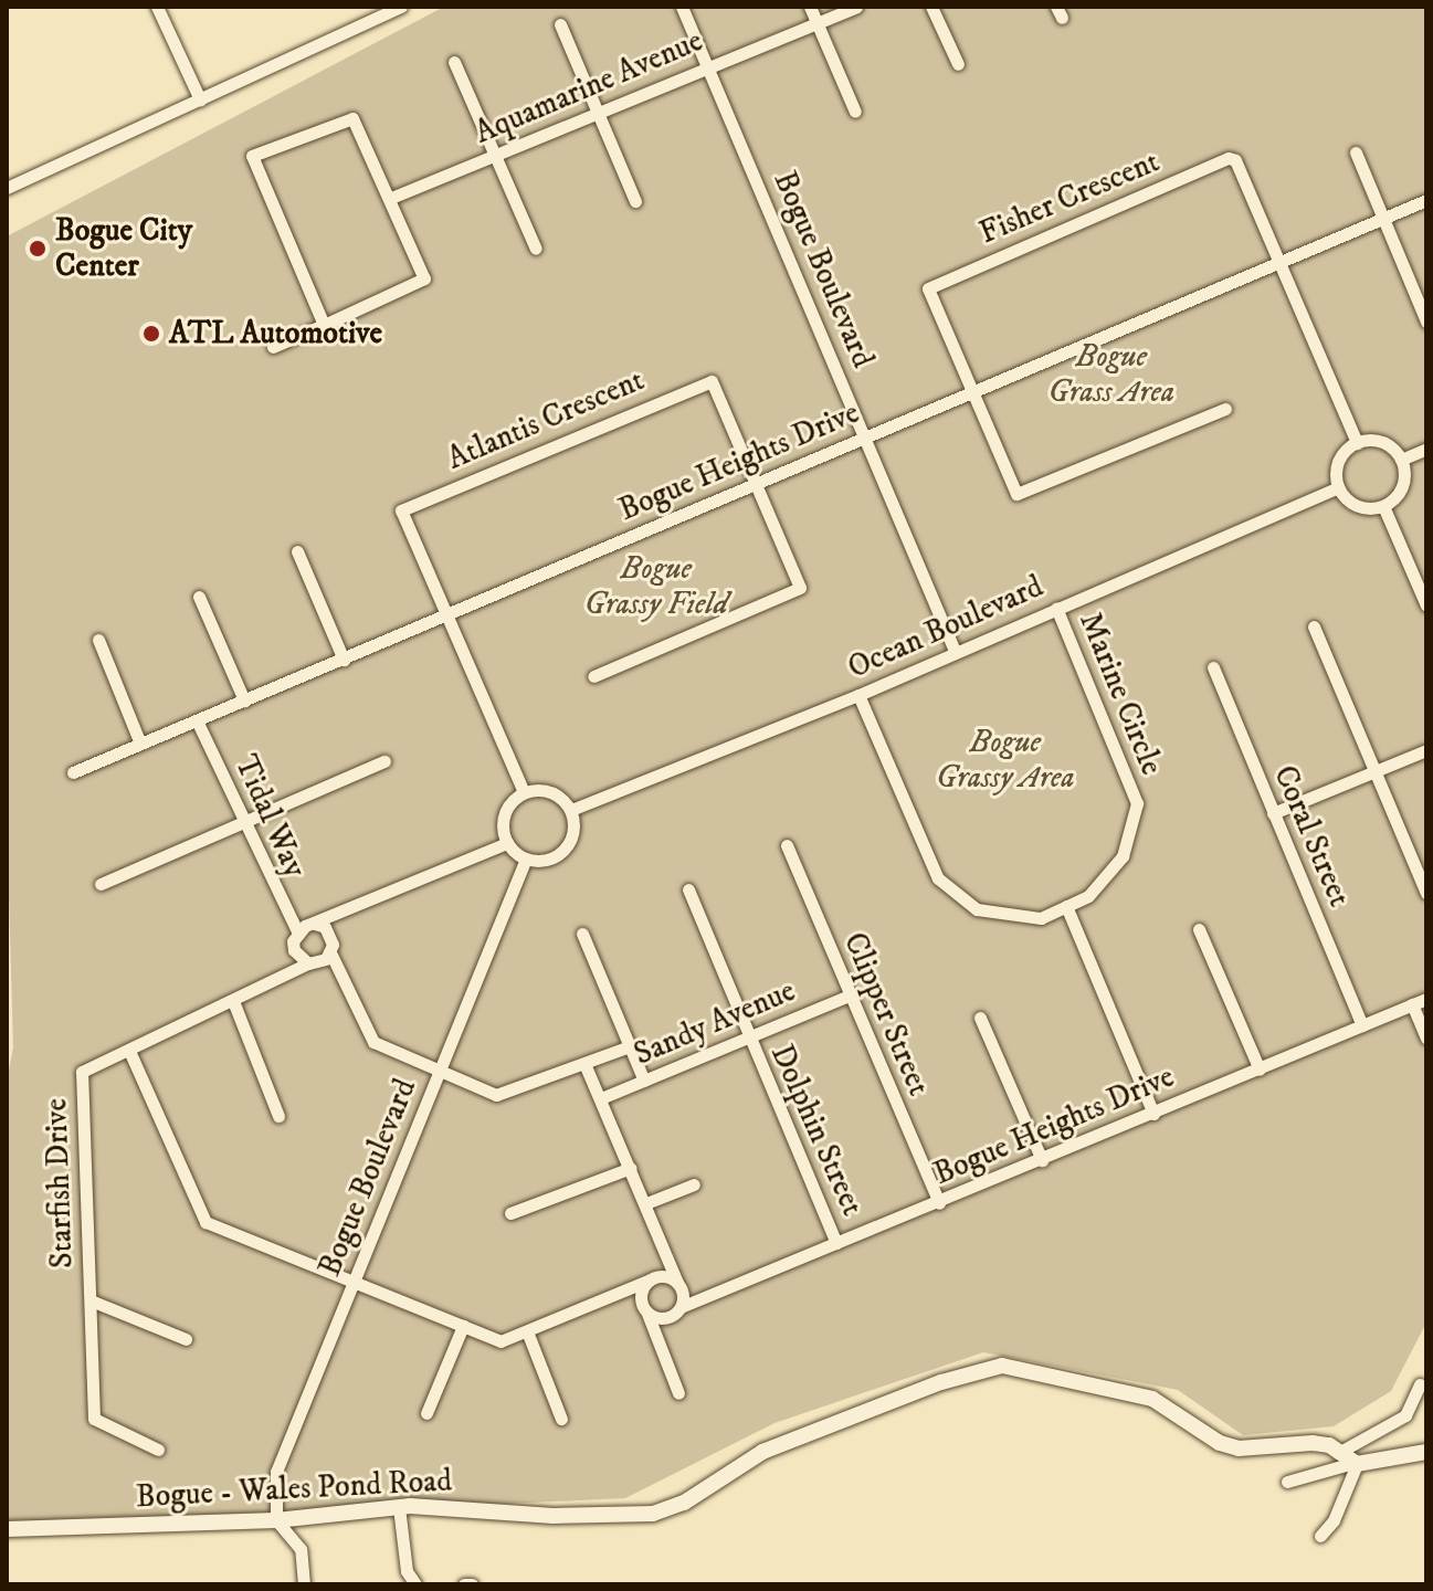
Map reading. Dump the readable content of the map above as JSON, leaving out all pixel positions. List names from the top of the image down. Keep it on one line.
{"streets":{"street":["Aquamarine Avenue","Fisher Crescent","Bogue Boulevard","Atlantis Crescent","Bogue Heights Drive","Ocean Boulevard","Marine Circle","Tidal Way","Coral Street","Clipper Street","Sandy Avenue","Dolphin Street","Starfish Drive","Bogue - Wales Pond Road"]},"crossings":[["Aquamarine Avenue","Bogue Boulevard"],["Fisher Crescent","Bogue Heights Drive"],["Bogue Boulevard","Bogue Heights Drive"],["Bogue Boulevard","Ocean Boulevard"],["Bogue Boulevard","Bogue - Wales Pond Road"],["Atlantis Crescent","Bogue Heights Drive"],["Bogue Heights Drive","Tidal Way"],["Bogue Heights Drive","Coral Street"],["Bogue Heights Drive","Clipper Street"],["Bogue Heights Drive","Dolphin Street"],["Ocean Boulevard","Marine Circle"],["Tidal Way","Starfish Drive"],["Clipper Street","Sandy Avenue"],["Sandy Avenue","Dolphin Street"]],"parks":["Bogue Grass Area","Bogue Grassy Field","Bogue Grassy Area"],"places":["Bogue City Center","ATL Automotive"]}
